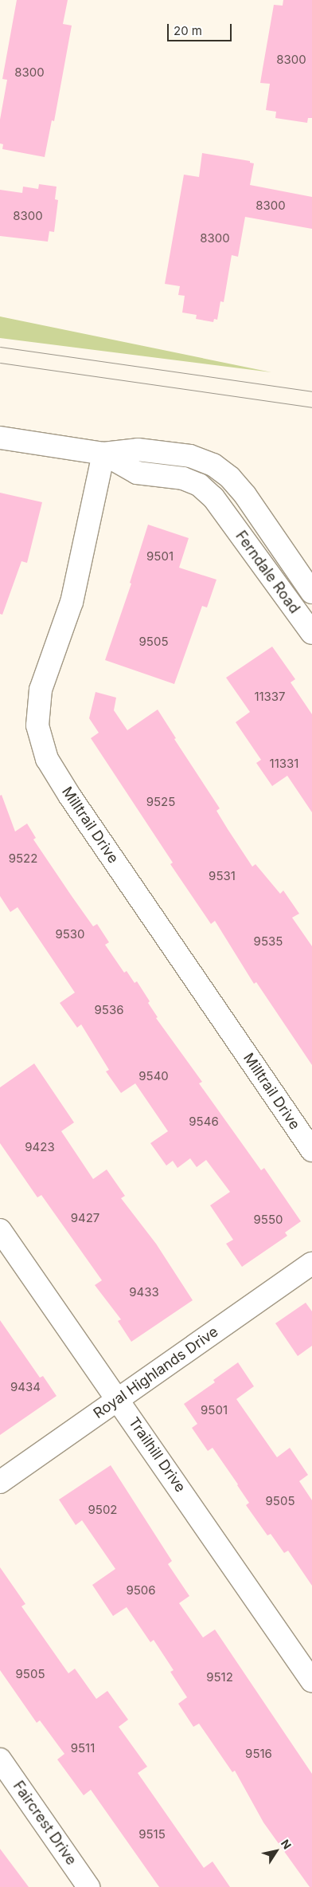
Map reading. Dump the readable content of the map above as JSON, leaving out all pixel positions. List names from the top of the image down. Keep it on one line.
{"streets":{"street":["Ferndale Road","Milltrail Drive","Royal Highlands Drive","Trailhill Drive","Faircrest Drive"]},"crossings":[["Ferndale Road","Milltrail Drive"],["Royal Highlands Drive","Trailhill Drive"]],"house_numbers":["8300","8300","8300","8300","8300","9501","9505","11337","11331","9525","9522","9531","9530","9535","9536","9540","9546","9423","9427","9550","9433","9434","9501","9505","9502","9506","9505","9512","9511","9516","9515"],"scale_bar":"20 m","north":"top right"}
